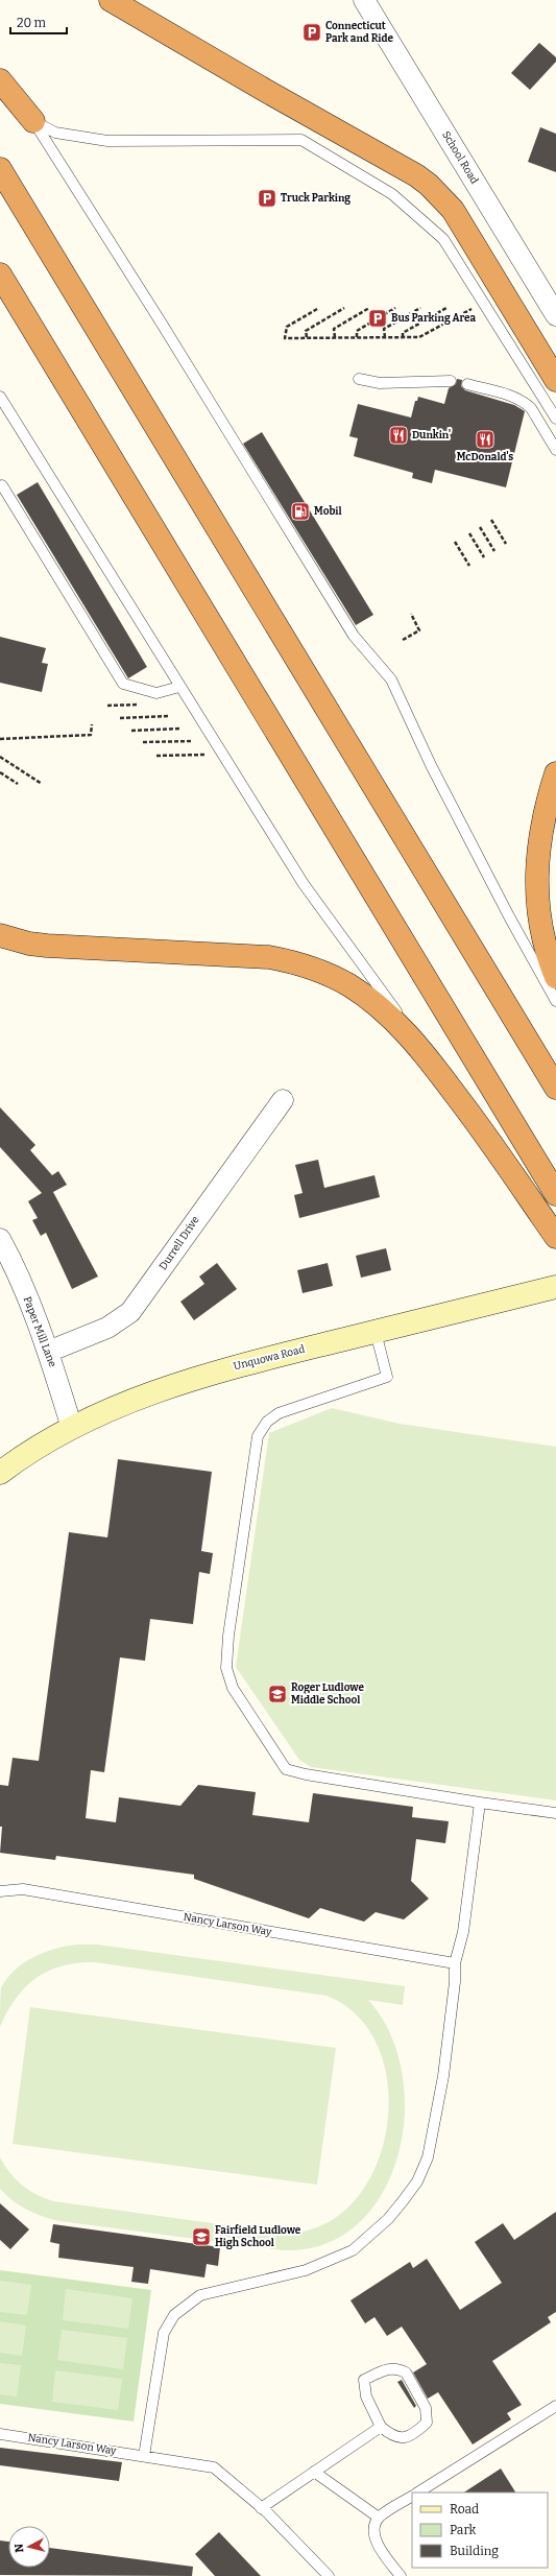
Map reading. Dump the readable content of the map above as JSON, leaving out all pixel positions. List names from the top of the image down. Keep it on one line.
{"streets":{"street":["School Road","Durrell Drive","Paper Mill Lane","Unquowa Road"],"lane":["Nancy Larson Way"]},"crossings":[["Durrell Drive","Paper Mill Lane"],["Paper Mill Lane","Unquowa Road"]],"places":{"parking":["Connecticut Park and Ride","Truck Parking","Bus Parking Area"],"restaurant":["Dunkin'","McDonald's"],"fuel station":["Mobil"],"school or university":["Roger Ludlowe Middle School","Fairfield Ludlowe High School"]},"legend":["Road","Park","Building"],"scale_bar":"20 m","north":"left"}
